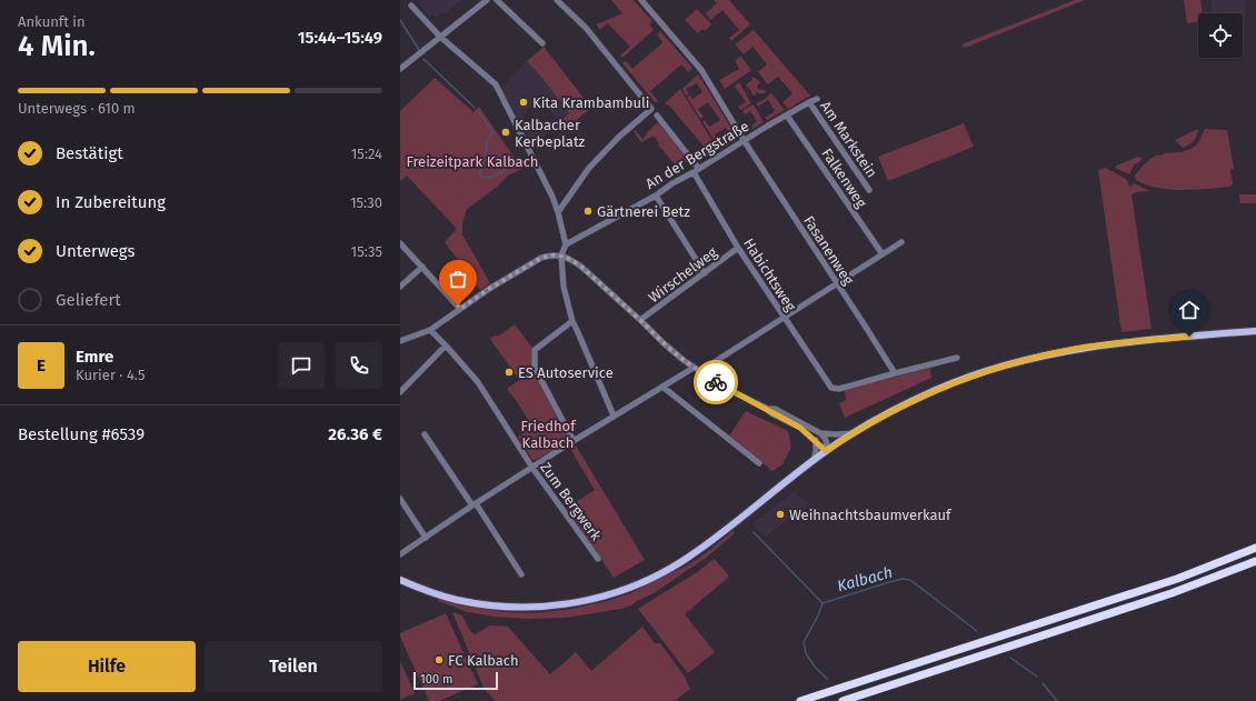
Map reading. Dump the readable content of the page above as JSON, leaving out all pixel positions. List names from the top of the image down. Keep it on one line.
{"streets":{"street":["Am Markstein","An der Bergstraße","Falkenweg","Fasanenweg","Wirschelweg","Habichtsweg","Zum Bergwerk"]},"crossings":[["Am Markstein","An der Bergstraße"],["An der Bergstraße","Falkenweg"],["An der Bergstraße","Fasanenweg"],["An der Bergstraße","Habichtsweg"],["Fasanenweg","Habichtsweg"],["Wirschelweg","Habichtsweg"]],"water":["Kalbach"],"parks":["Freizeitpark Kalbach","Friedhof Kalbach"],"places":["Kita Krambambuli","Kalbacher Kerbeplatz","Gärtnerei Betz","ES Autoservice","Weihnachtsbaumverkauf","FC Kalbach"],"scale_bar":"100 m","page":{"heading":["4 Min.","Ankunft in","15:44–15:49"],"panel":["Emre","Kurier · 4.5","Bestellung #6539","26.36 €"],"bar":"Unterwegs · 610 m","list":[["Bestätigt","15:24"],["In Zubereitung","15:30"],["Unterwegs","15:35"],"Geliefert"],"round":"E","buttons":["Hilfe","Teilen"],"scale":"100 m"}}
